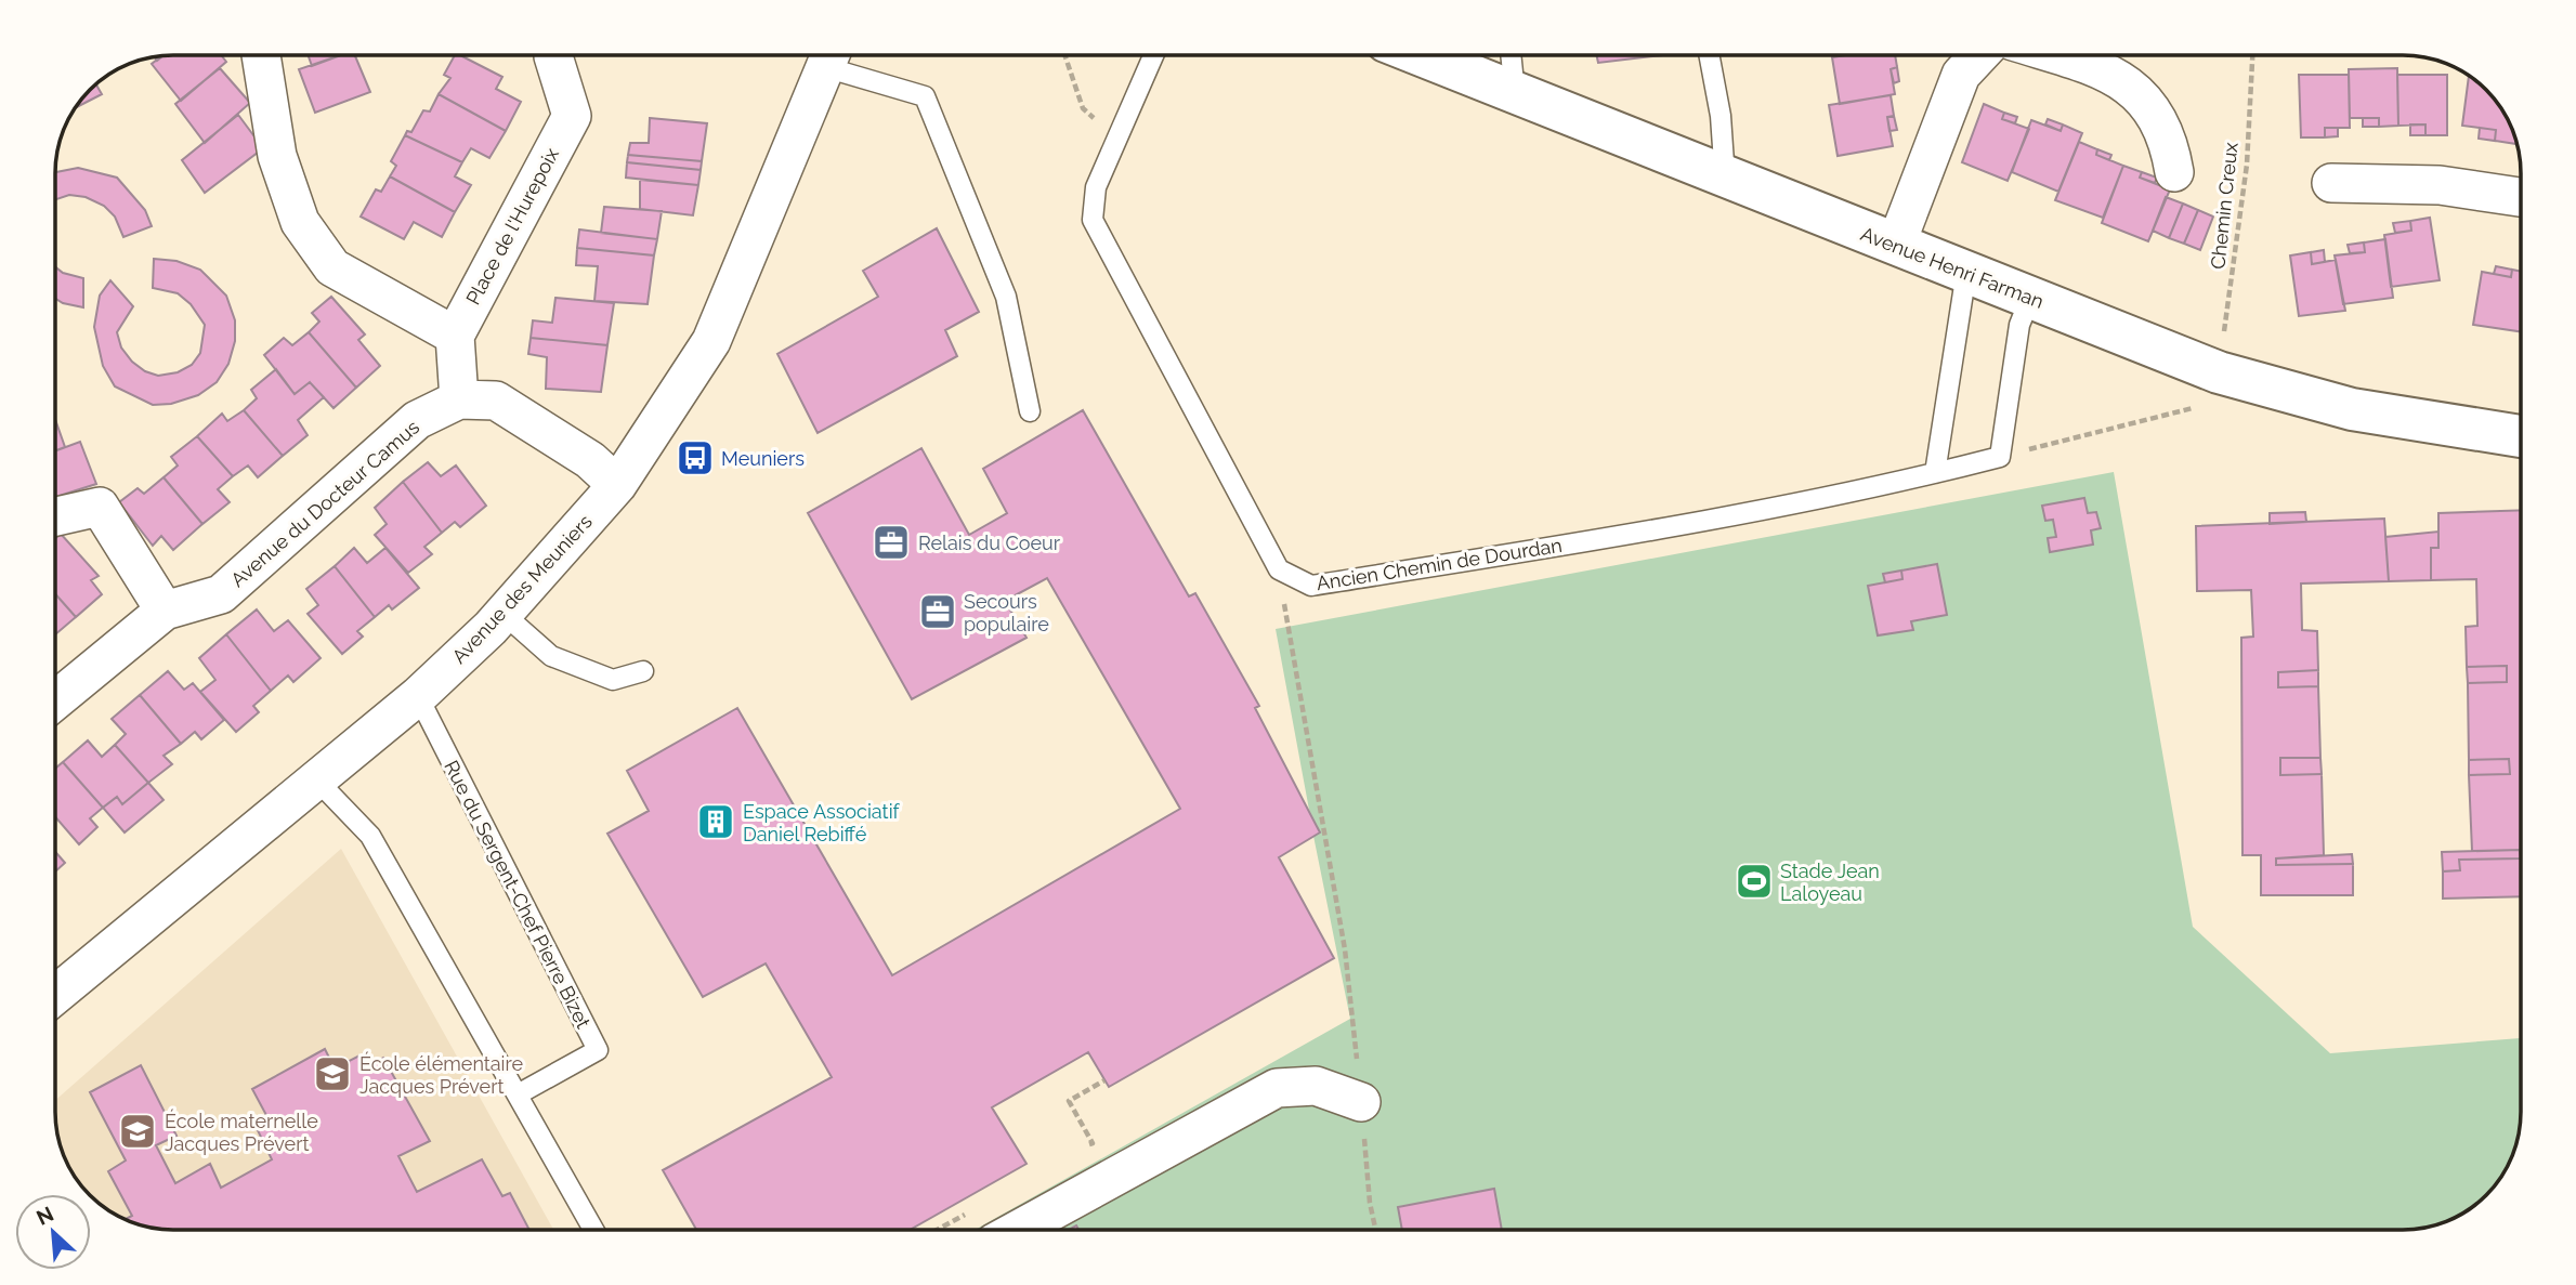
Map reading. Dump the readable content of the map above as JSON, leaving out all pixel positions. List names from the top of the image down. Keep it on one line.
{"streets":{"street":["Place de l'Hurepoix","Avenue Henri Farman","Avenue du Docteur Camus","Avenue des Meuniers"],"lane":["Ancien Chemin de Dourdan","Rue du Sergent-Chef Pierre Bizet"],"path":["Chemin Creux"]},"crossings":[["Chemin Creux","Avenue Henri Farman"],["Chemin Creux","Ancien Chemin de Dourdan"],["Avenue du Docteur Camus","Avenue des Meuniers"],["Avenue des Meuniers","Rue du Sergent-Chef Pierre Bizet"]],"places":{"bus stop":["Meuniers"],"office":["Relais du Coeur","Secours populaire"],"building":["Espace Associatif Daniel Rebiffé"],"sports":["Stade Jean Laloyeau"],"school or university":["École élémentaire Jacques Prévert","École maternelle Jacques Prévert"]},"north":"top left"}
